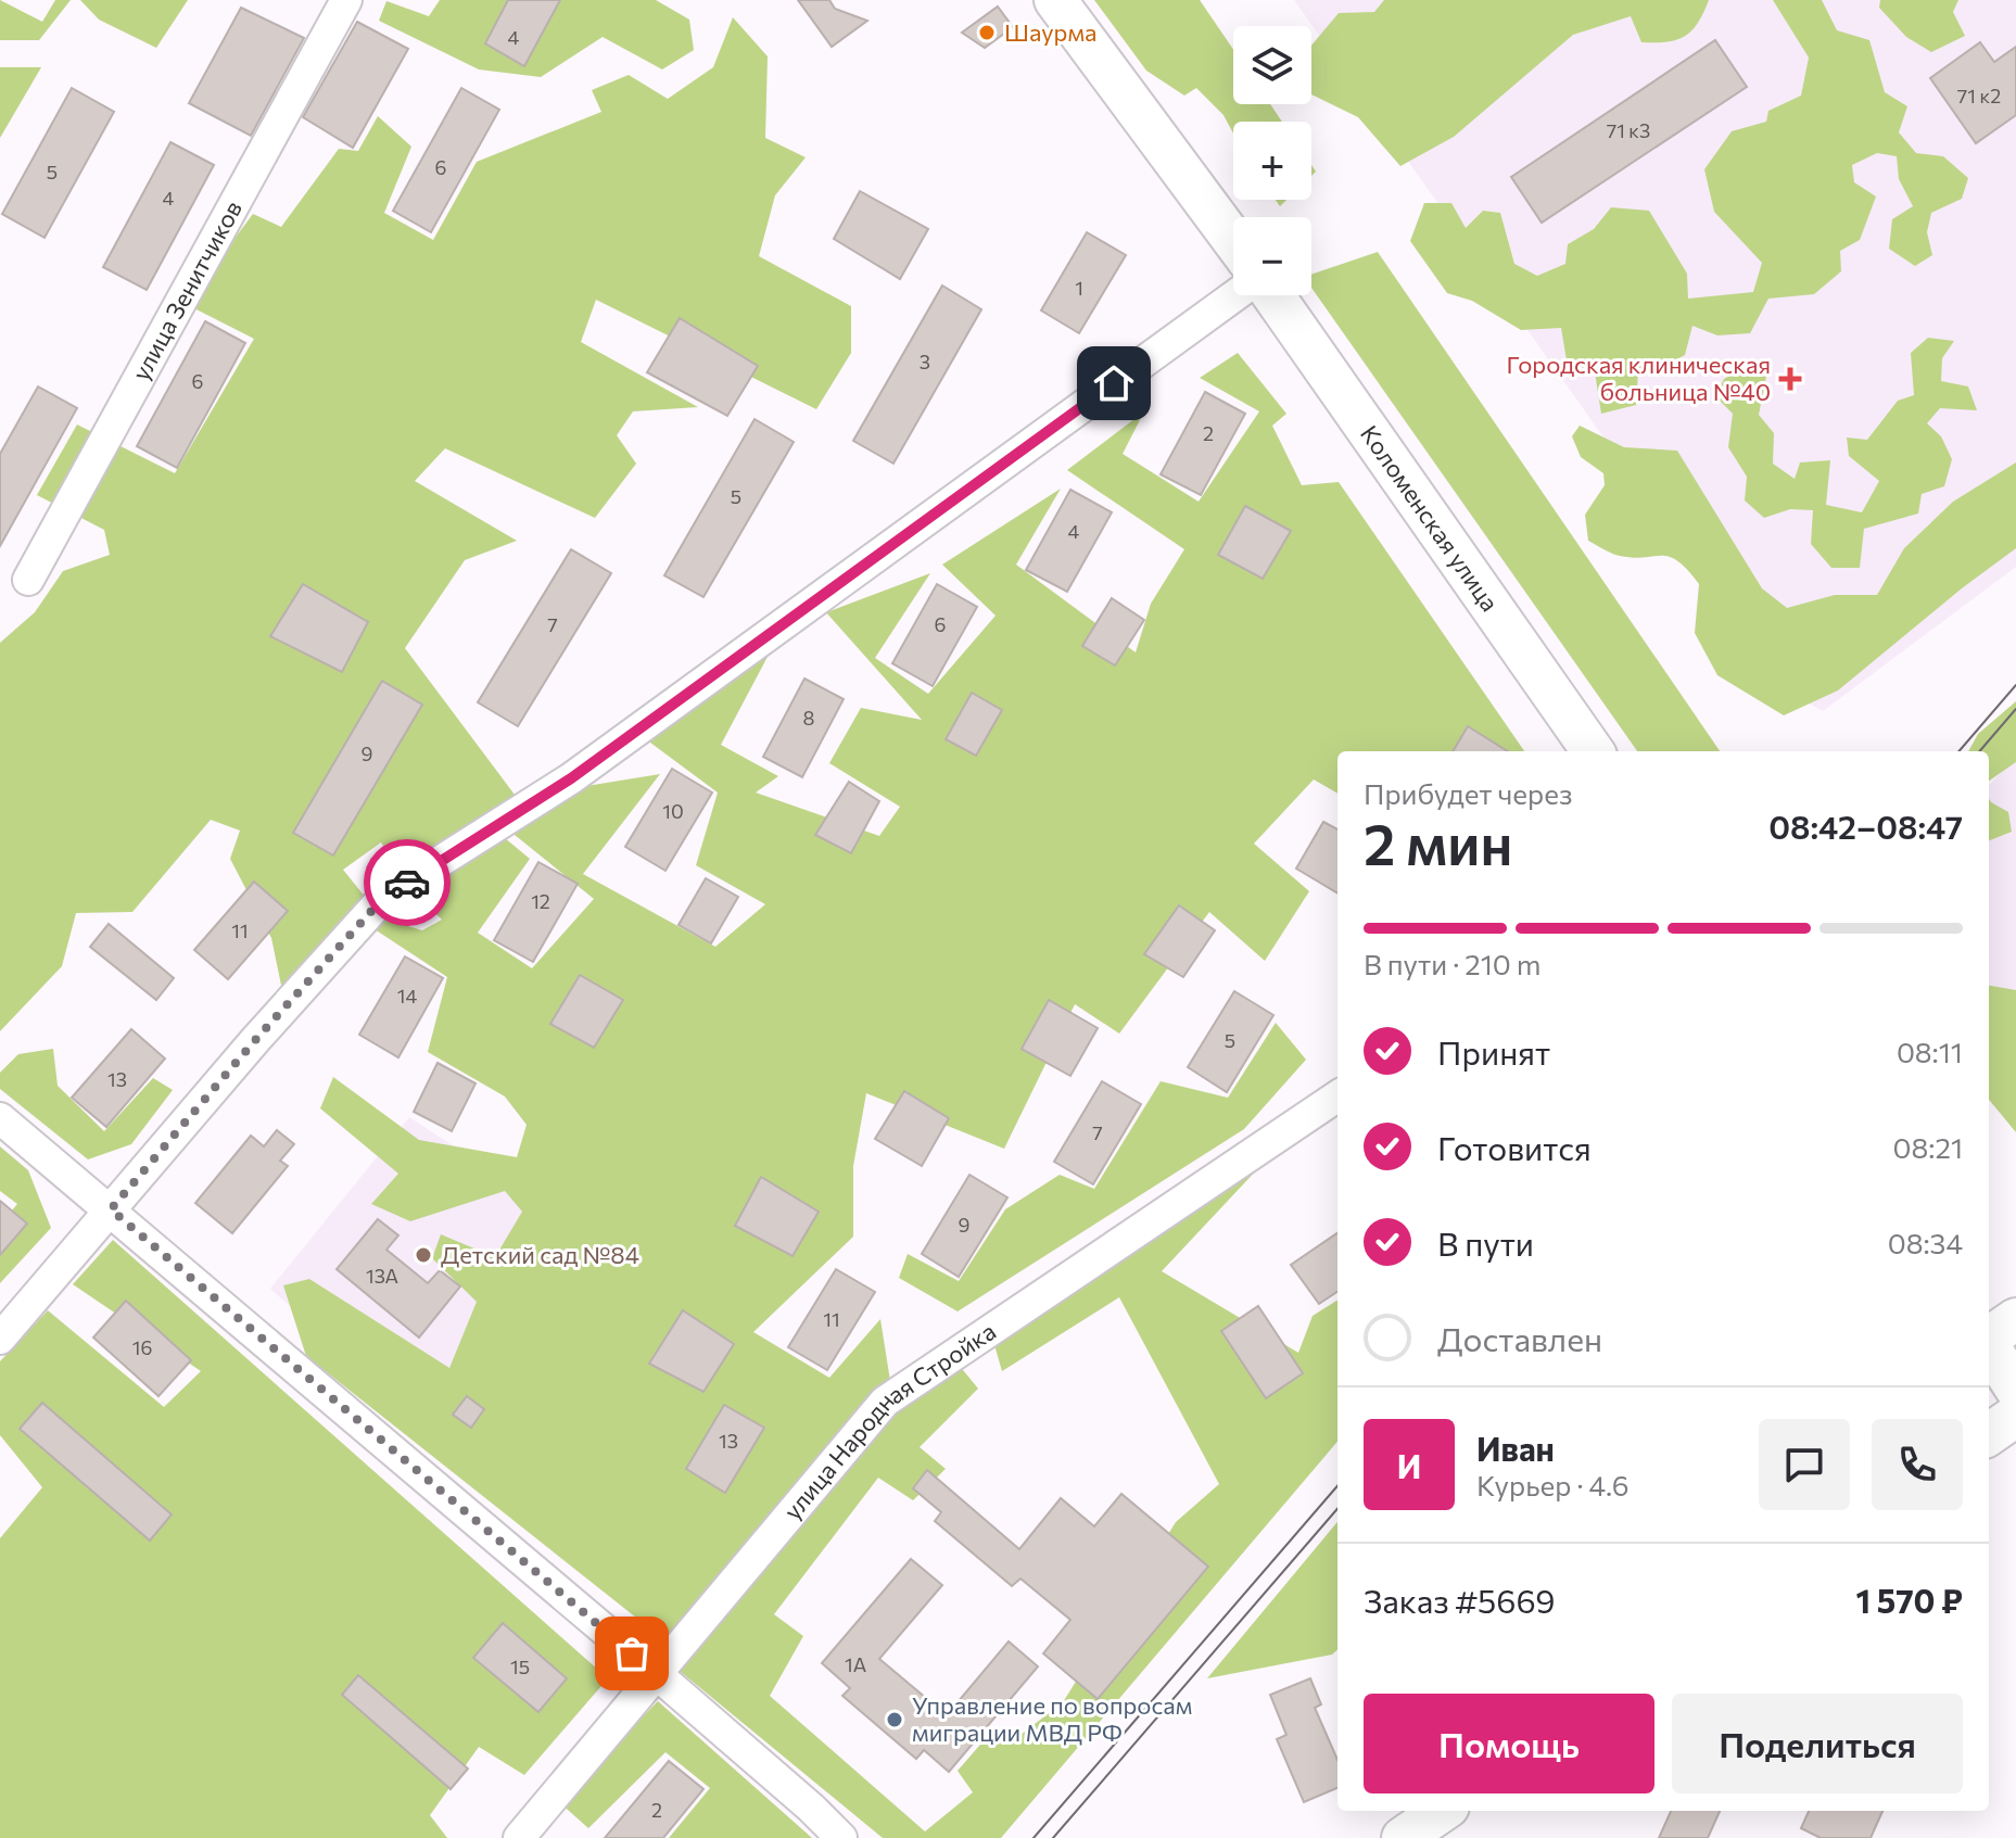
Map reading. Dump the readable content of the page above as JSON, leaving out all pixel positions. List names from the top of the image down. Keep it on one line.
{"streets":{"main road":["Коломенская улица"],"street":["улица Зенитчиков","улица Народная Стройка"]},"places":{"other":["Шаурма","Детский сад №84","Управление по вопросам миграции МВД РФ"],"health":["Городская клиническая больница №40"]},"house_numbers":["4","71 к2","71 к3","6","5","4","1","3","6","2","5","4","7","6","8","9","10","12","11","14","5","13","7","9","13А","11","16","13","1А","15","2"],"page":{"map_buttons":["+","−"],"heading":["2 мин","Прибудет через","08:42–08:47"],"panel":["Иван","Курьер · 4.6","Заказ #5669","1 570 ₽"],"bar":"В пути · 210 m","list":[["Принят","08:11"],["Готовится","08:21"],["В пути","08:34"],"Доставлен"],"round":"И","buttons":["Помощь","Поделиться"]}}
